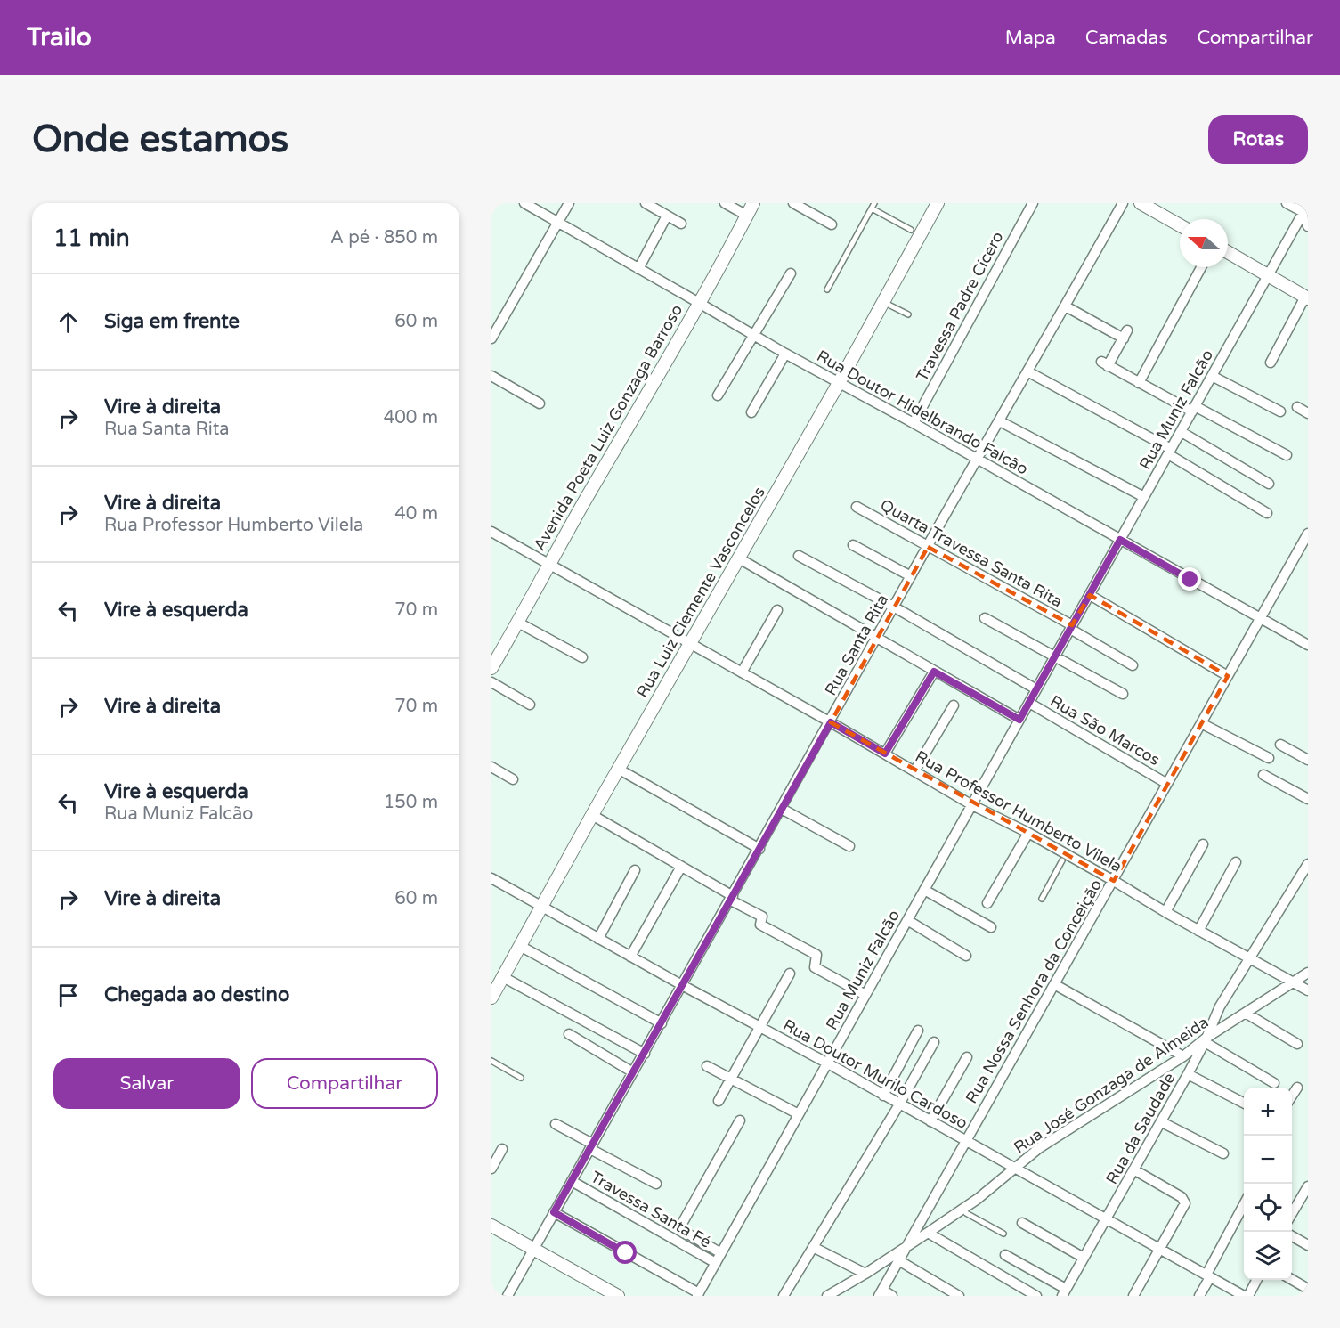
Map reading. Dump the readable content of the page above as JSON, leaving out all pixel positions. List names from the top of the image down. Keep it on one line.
{"streets":{"street":["Travessa Padre Cícero","Rua Muniz Falcão","Rua Doutor Hidelbrando Falcão","Avenida Poeta Luiz Gonzaga Barroso","Quarta Travessa Santa Rita","Rua Luiz Clemente Vasconcelos","Rua Santa Rita","Rua São Marcos","Rua Professor Humberto Vilela","Rua Nossa Senhora da Conceição","Rua Doutor Murilo Cardoso","Rua José Gonzaga de Almeida","Rua da Saudade","Travessa Santa Fé"]},"crossings":[["Travessa Padre Cícero","Rua Doutor Hidelbrando Falcão"],["Rua Muniz Falcão","Rua Doutor Hidelbrando Falcão"],["Rua Muniz Falcão","Quarta Travessa Santa Rita"],["Rua Muniz Falcão","Rua São Marcos"],["Rua Muniz Falcão","Rua Professor Humberto Vilela"],["Rua Muniz Falcão","Rua Doutor Murilo Cardoso"],["Rua Muniz Falcão","Travessa Santa Fé"],["Rua Doutor Hidelbrando Falcão","Avenida Poeta Luiz Gonzaga Barroso"],["Rua Doutor Hidelbrando Falcão","Rua Luiz Clemente Vasconcelos"],["Rua Doutor Hidelbrando Falcão","Rua Santa Rita"],["Rua Doutor Hidelbrando Falcão","Rua Nossa Senhora da Conceição"],["Avenida Poeta Luiz Gonzaga Barroso","Rua Professor Humberto Vilela"],["Quarta Travessa Santa Rita","Rua Santa Rita"],["Rua Luiz Clemente Vasconcelos","Rua Professor Humberto Vilela"],["Rua Luiz Clemente Vasconcelos","Rua Doutor Murilo Cardoso"],["Rua Santa Rita","Rua Professor Humberto Vilela"],["Rua Santa Rita","Rua Doutor Murilo Cardoso"],["Rua Santa Rita","Travessa Santa Fé"],["Rua São Marcos","Rua Nossa Senhora da Conceição"],["Rua Professor Humberto Vilela","Rua Nossa Senhora da Conceição"],["Rua Professor Humberto Vilela","Rua José Gonzaga de Almeida"],["Rua Professor Humberto Vilela","Rua da Saudade"],["Rua Nossa Senhora da Conceição","Rua Doutor Murilo Cardoso"],["Rua Nossa Senhora da Conceição","Rua José Gonzaga de Almeida"],["Rua Doutor Murilo Cardoso","Rua José Gonzaga de Almeida"],["Rua Doutor Murilo Cardoso","Rua da Saudade"],["Rua José Gonzaga de Almeida","Rua da Saudade"]],"north":"left","page":{"header":"Trailo","nav":["Mapa","Camadas","Compartilhar"],"buttons":["Rotas",["Salvar","Compartilhar"]],"title":"Onde estamos","heading":["11 min","A pé · 850 m"],"list":[["Siga em frente","60 m"],["Vire à direita","Rua Santa Rita","400 m"],["Vire à direita","Rua Professor Humberto Vilela","40 m"],["Vire à esquerda","70 m"],["Vire à direita","70 m"],["Vire à esquerda","Rua Muniz Falcão","150 m"],["Vire à direita","60 m"],"Chegada ao destino"],"map_buttons":["+","−"]}}
